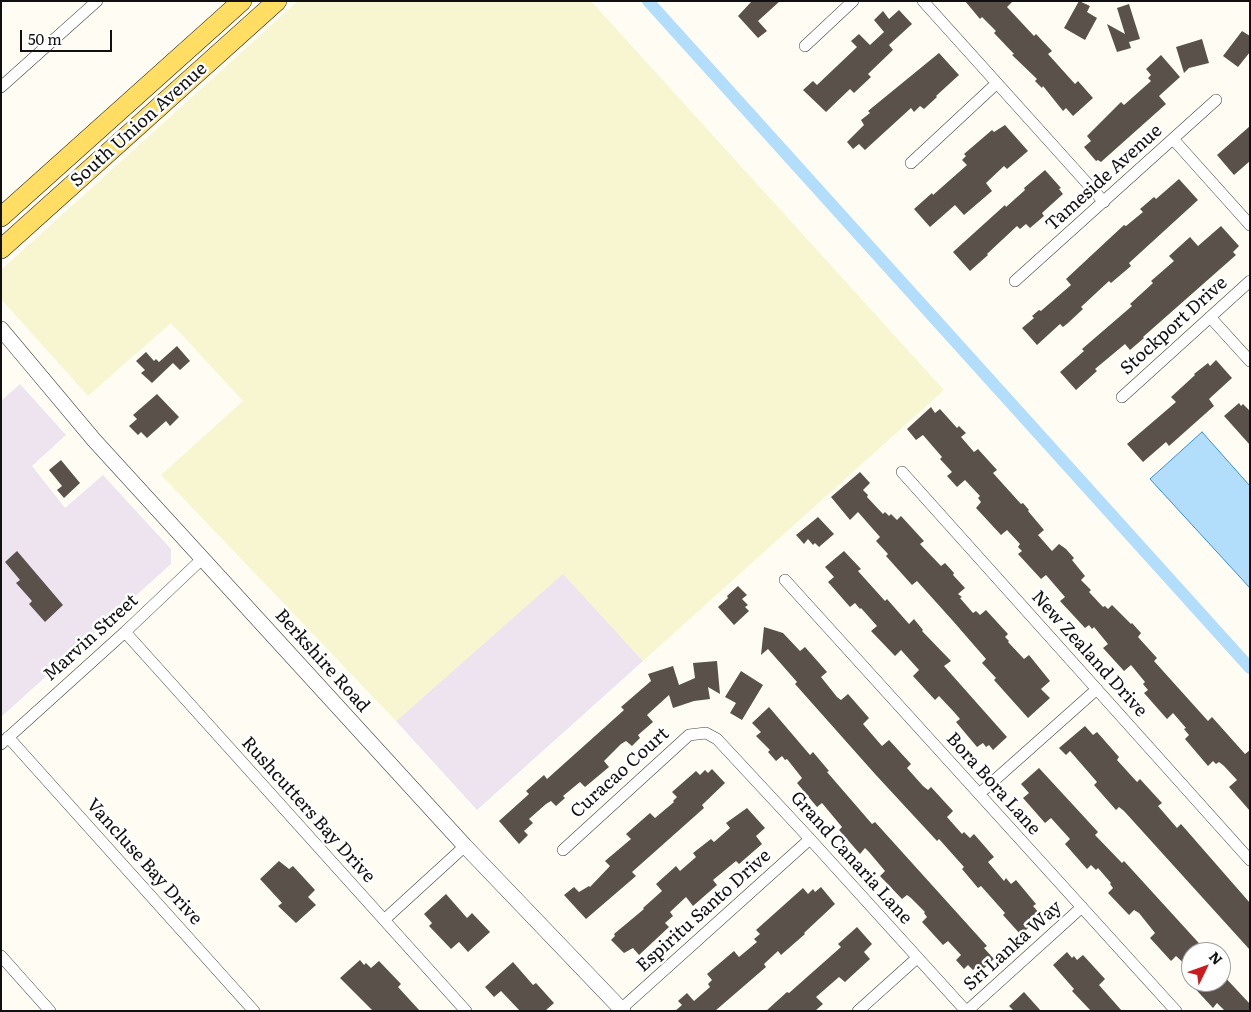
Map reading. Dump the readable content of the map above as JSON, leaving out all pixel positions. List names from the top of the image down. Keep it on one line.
{"streets":{"main road":["South Union Avenue"],"street":["Tameside Avenue","Stockport Drive","Marvin Street","New Zealand Drive","Berkshire Road","Curacao Court","Bora Bora Lane","Rushcutters Bay Drive","Grand Canaria Lane","Vancluse Bay Drive","Espiritu Santo Drive","Sri Lanka Way"]},"crossings":[["Marvin Street","Berkshire Road"],["Marvin Street","Rushcutters Bay Drive"],["Marvin Street","Vancluse Bay Drive"],["Berkshire Road","Espiritu Santo Drive"],["Curacao Court","Grand Canaria Lane"],["Bora Bora Lane","Sri Lanka Way"],["Grand Canaria Lane","Espiritu Santo Drive"],["Grand Canaria Lane","Sri Lanka Way"]],"scale_bar":"50 m","north":"top right"}
